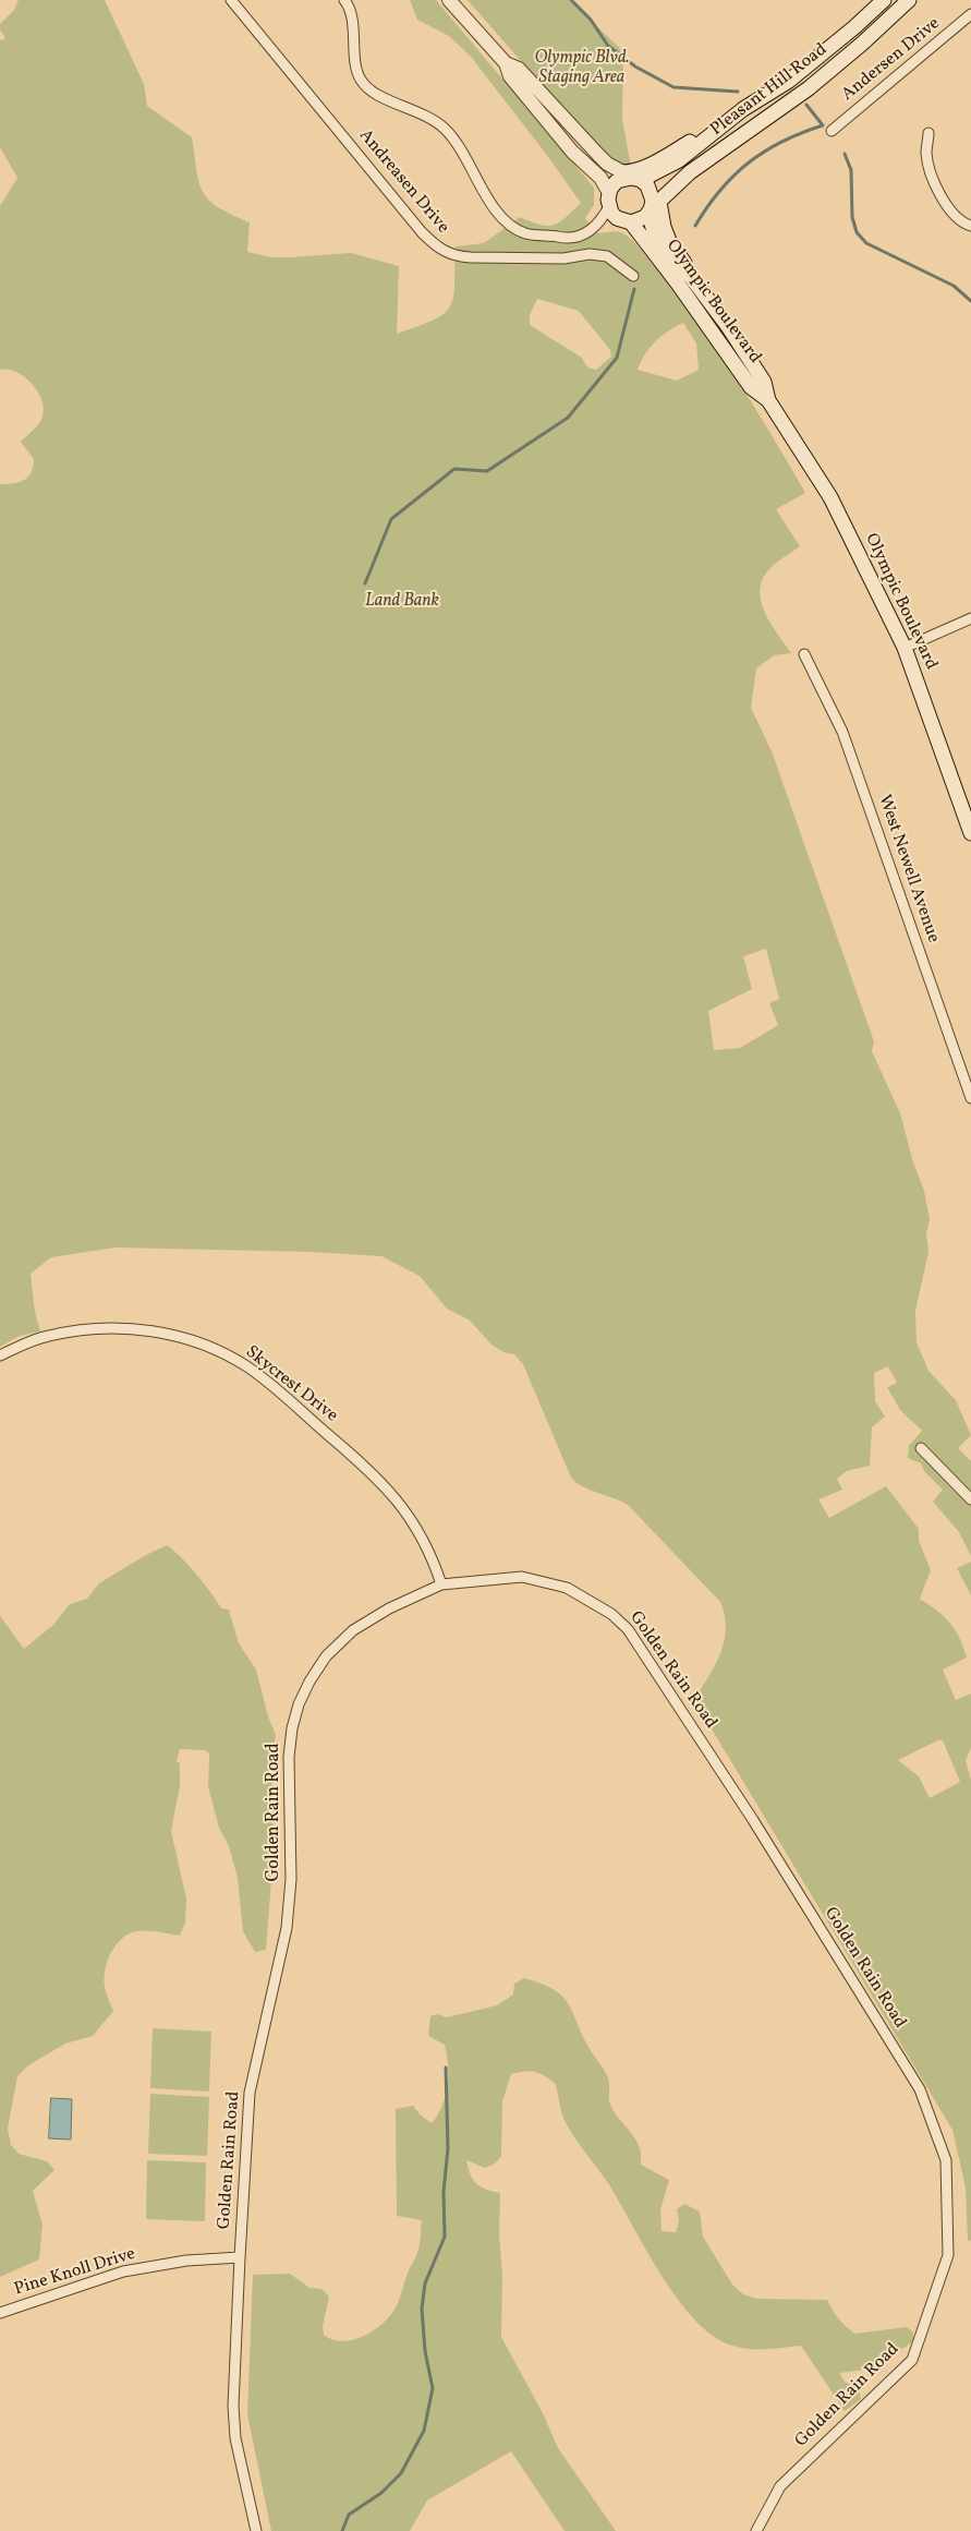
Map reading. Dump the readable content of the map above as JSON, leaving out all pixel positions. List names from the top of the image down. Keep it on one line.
{"streets":{"main road":["Pleasant Hill Road","Olympic Boulevard"],"street":["Andersen Drive","Andreasen Drive","West Newell Avenue","Skycrest Drive","Golden Rain Road","Pine Knoll Drive"]},"crossings":[["Pleasant Hill Road","Olympic Boulevard"],["Skycrest Drive","Golden Rain Road"],["Golden Rain Road","Pine Knoll Drive"]],"parks":["Olympic Blvd. Staging Area","Land Bank"]}
